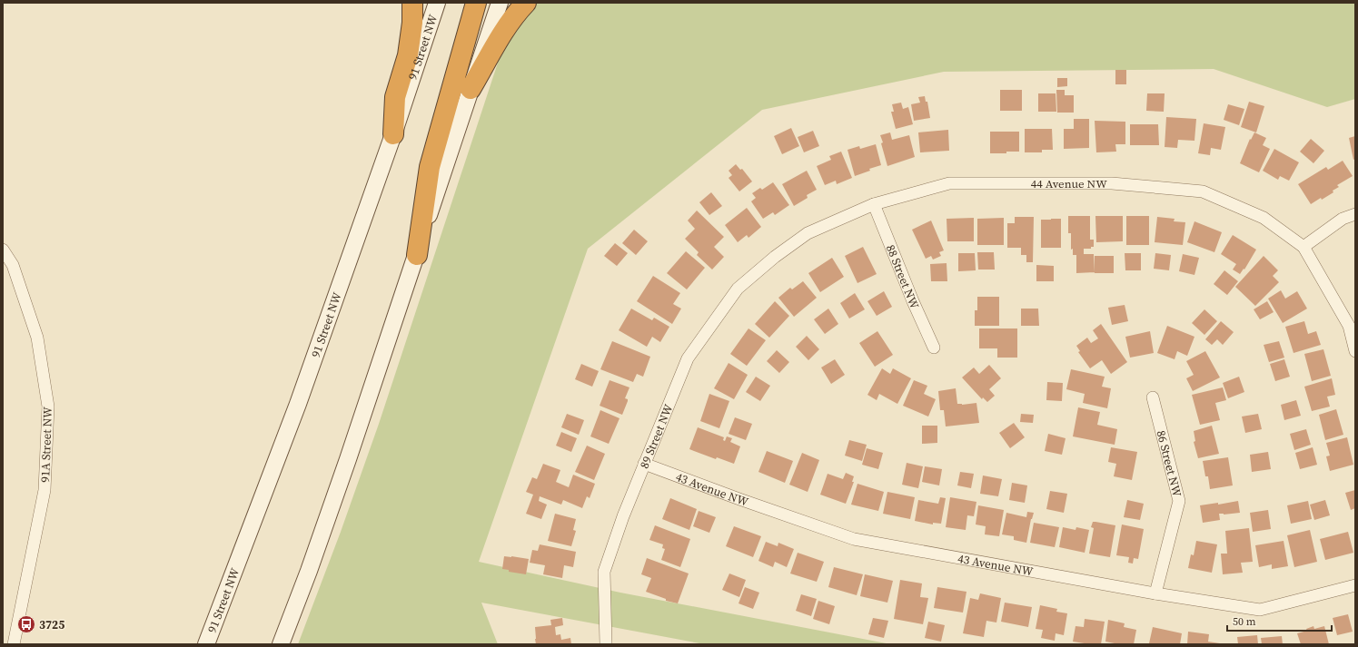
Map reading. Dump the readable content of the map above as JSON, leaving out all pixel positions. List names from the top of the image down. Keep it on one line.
{"streets":{"main road":["91 Street NW"],"street":["44 Avenue NW","88 Street NW","89 Street NW","91A Street NW","86 Street NW","43 Avenue NW"]},"crossings":[["44 Avenue NW","88 Street NW"],["44 Avenue NW","89 Street NW"],["89 Street NW","43 Avenue NW"],["86 Street NW","43 Avenue NW"]],"places":{"bus stop":["3725"]},"scale_bar":"50 m"}
